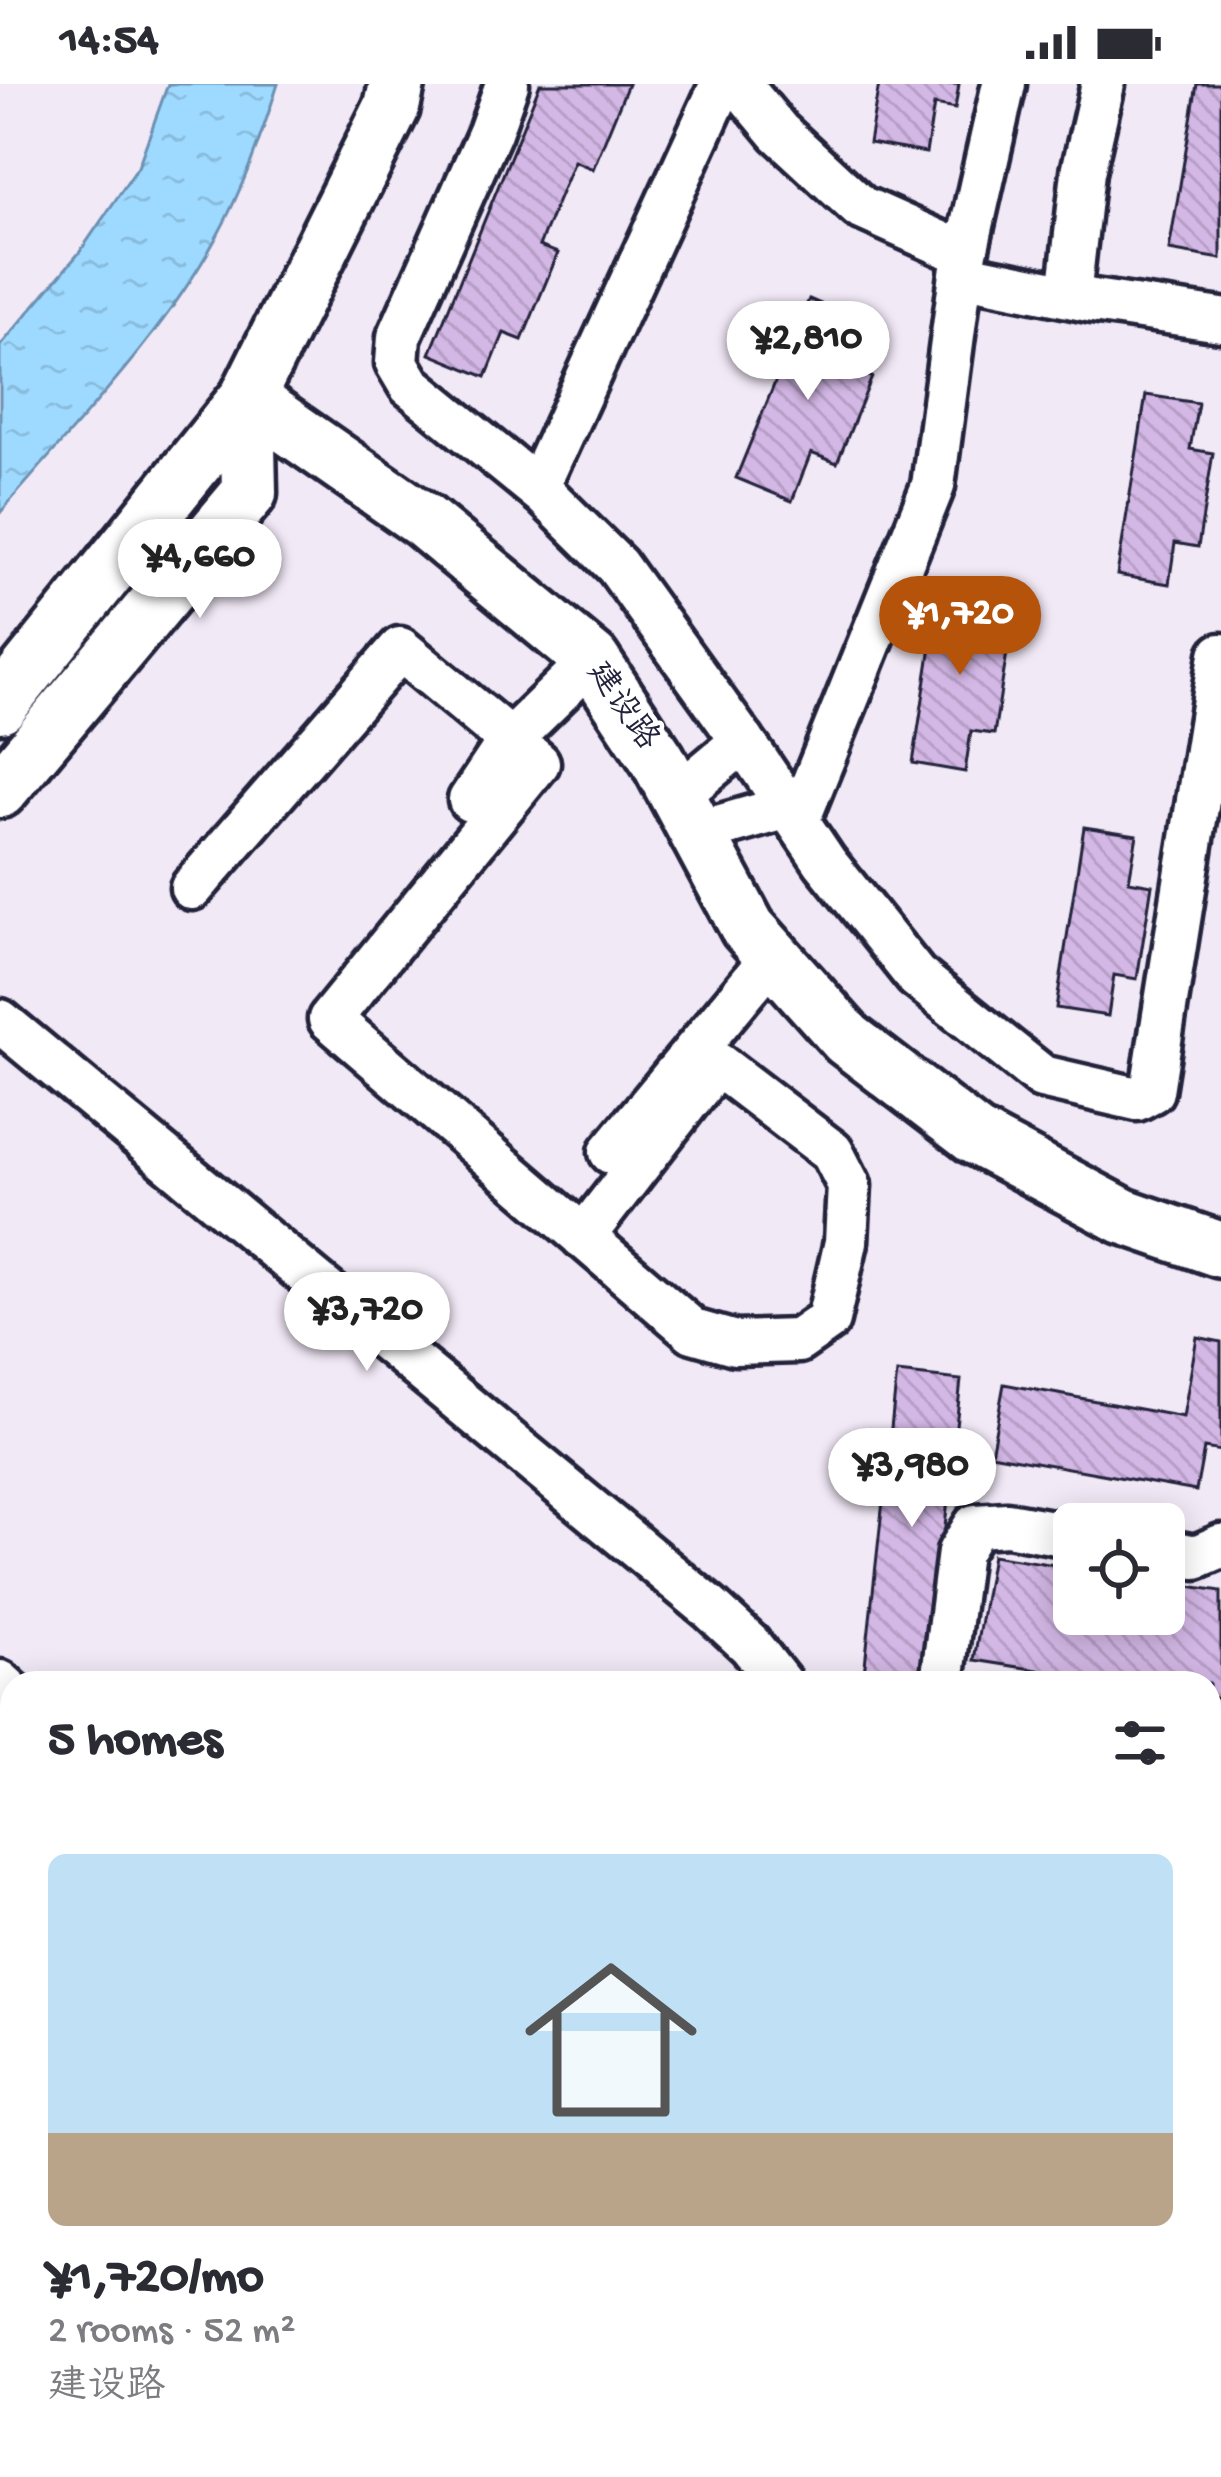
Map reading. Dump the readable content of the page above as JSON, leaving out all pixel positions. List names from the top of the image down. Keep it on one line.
{"streets":{"street":["建设路"]},"page":{"status":"14:54","price":["¥2,810","¥4,660","¥1,720","¥3,720","¥3,980"],"heading":"5 homes","list":[{"name":"¥1,720/mo","note":"2 rooms · 52 m² · 建设路"}]}}
